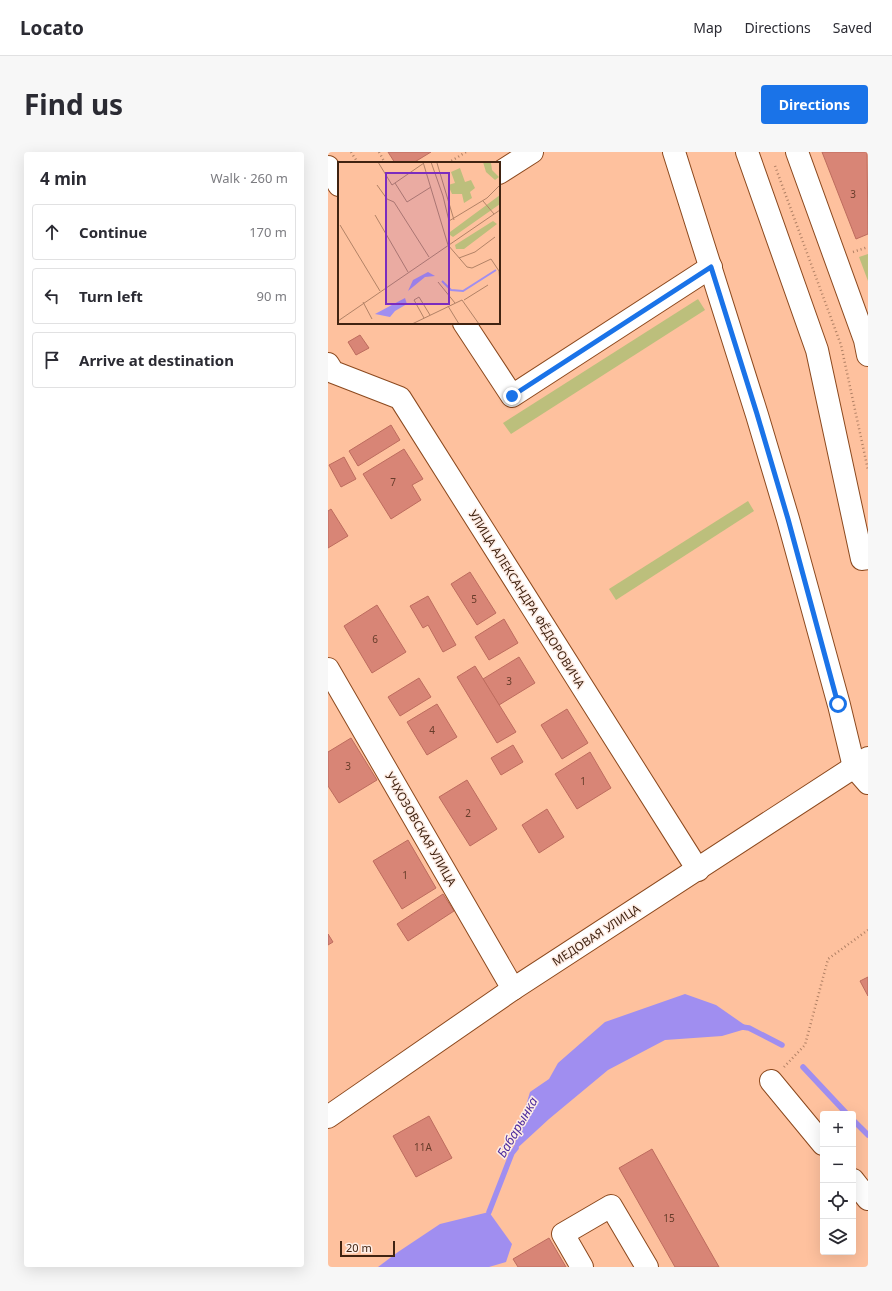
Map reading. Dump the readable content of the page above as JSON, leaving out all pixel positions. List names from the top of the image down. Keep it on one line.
{"streets":{"street":["УЛИЦА АЛЕКСАНДРА ФЁДОРОВИЧА","УЧХОЗОВСКАЯ УЛИЦА","МЕДОВАЯ УЛИЦА"]},"crossings":[["УЛИЦА АЛЕКСАНДРА ФЁДОРОВИЧА","МЕДОВАЯ УЛИЦА"],["УЧХОЗОВСКАЯ УЛИЦА","МЕДОВАЯ УЛИЦА"]],"water":["Бабарынка"],"house_numbers":["3","7","5","6","3","4","3","1","2","1","11А","15"],"scale_bar":"20 m","page":{"header":"Locato","nav":["Map","Directions","Saved"],"title":"Find us","buttons":"Directions","heading":["4 min","Walk · 260 m"],"list":[["Continue","170 m"],["Turn left","90 m"],"Arrive at destination"],"map_buttons":["+","−"],"scale":"20 m"}}
